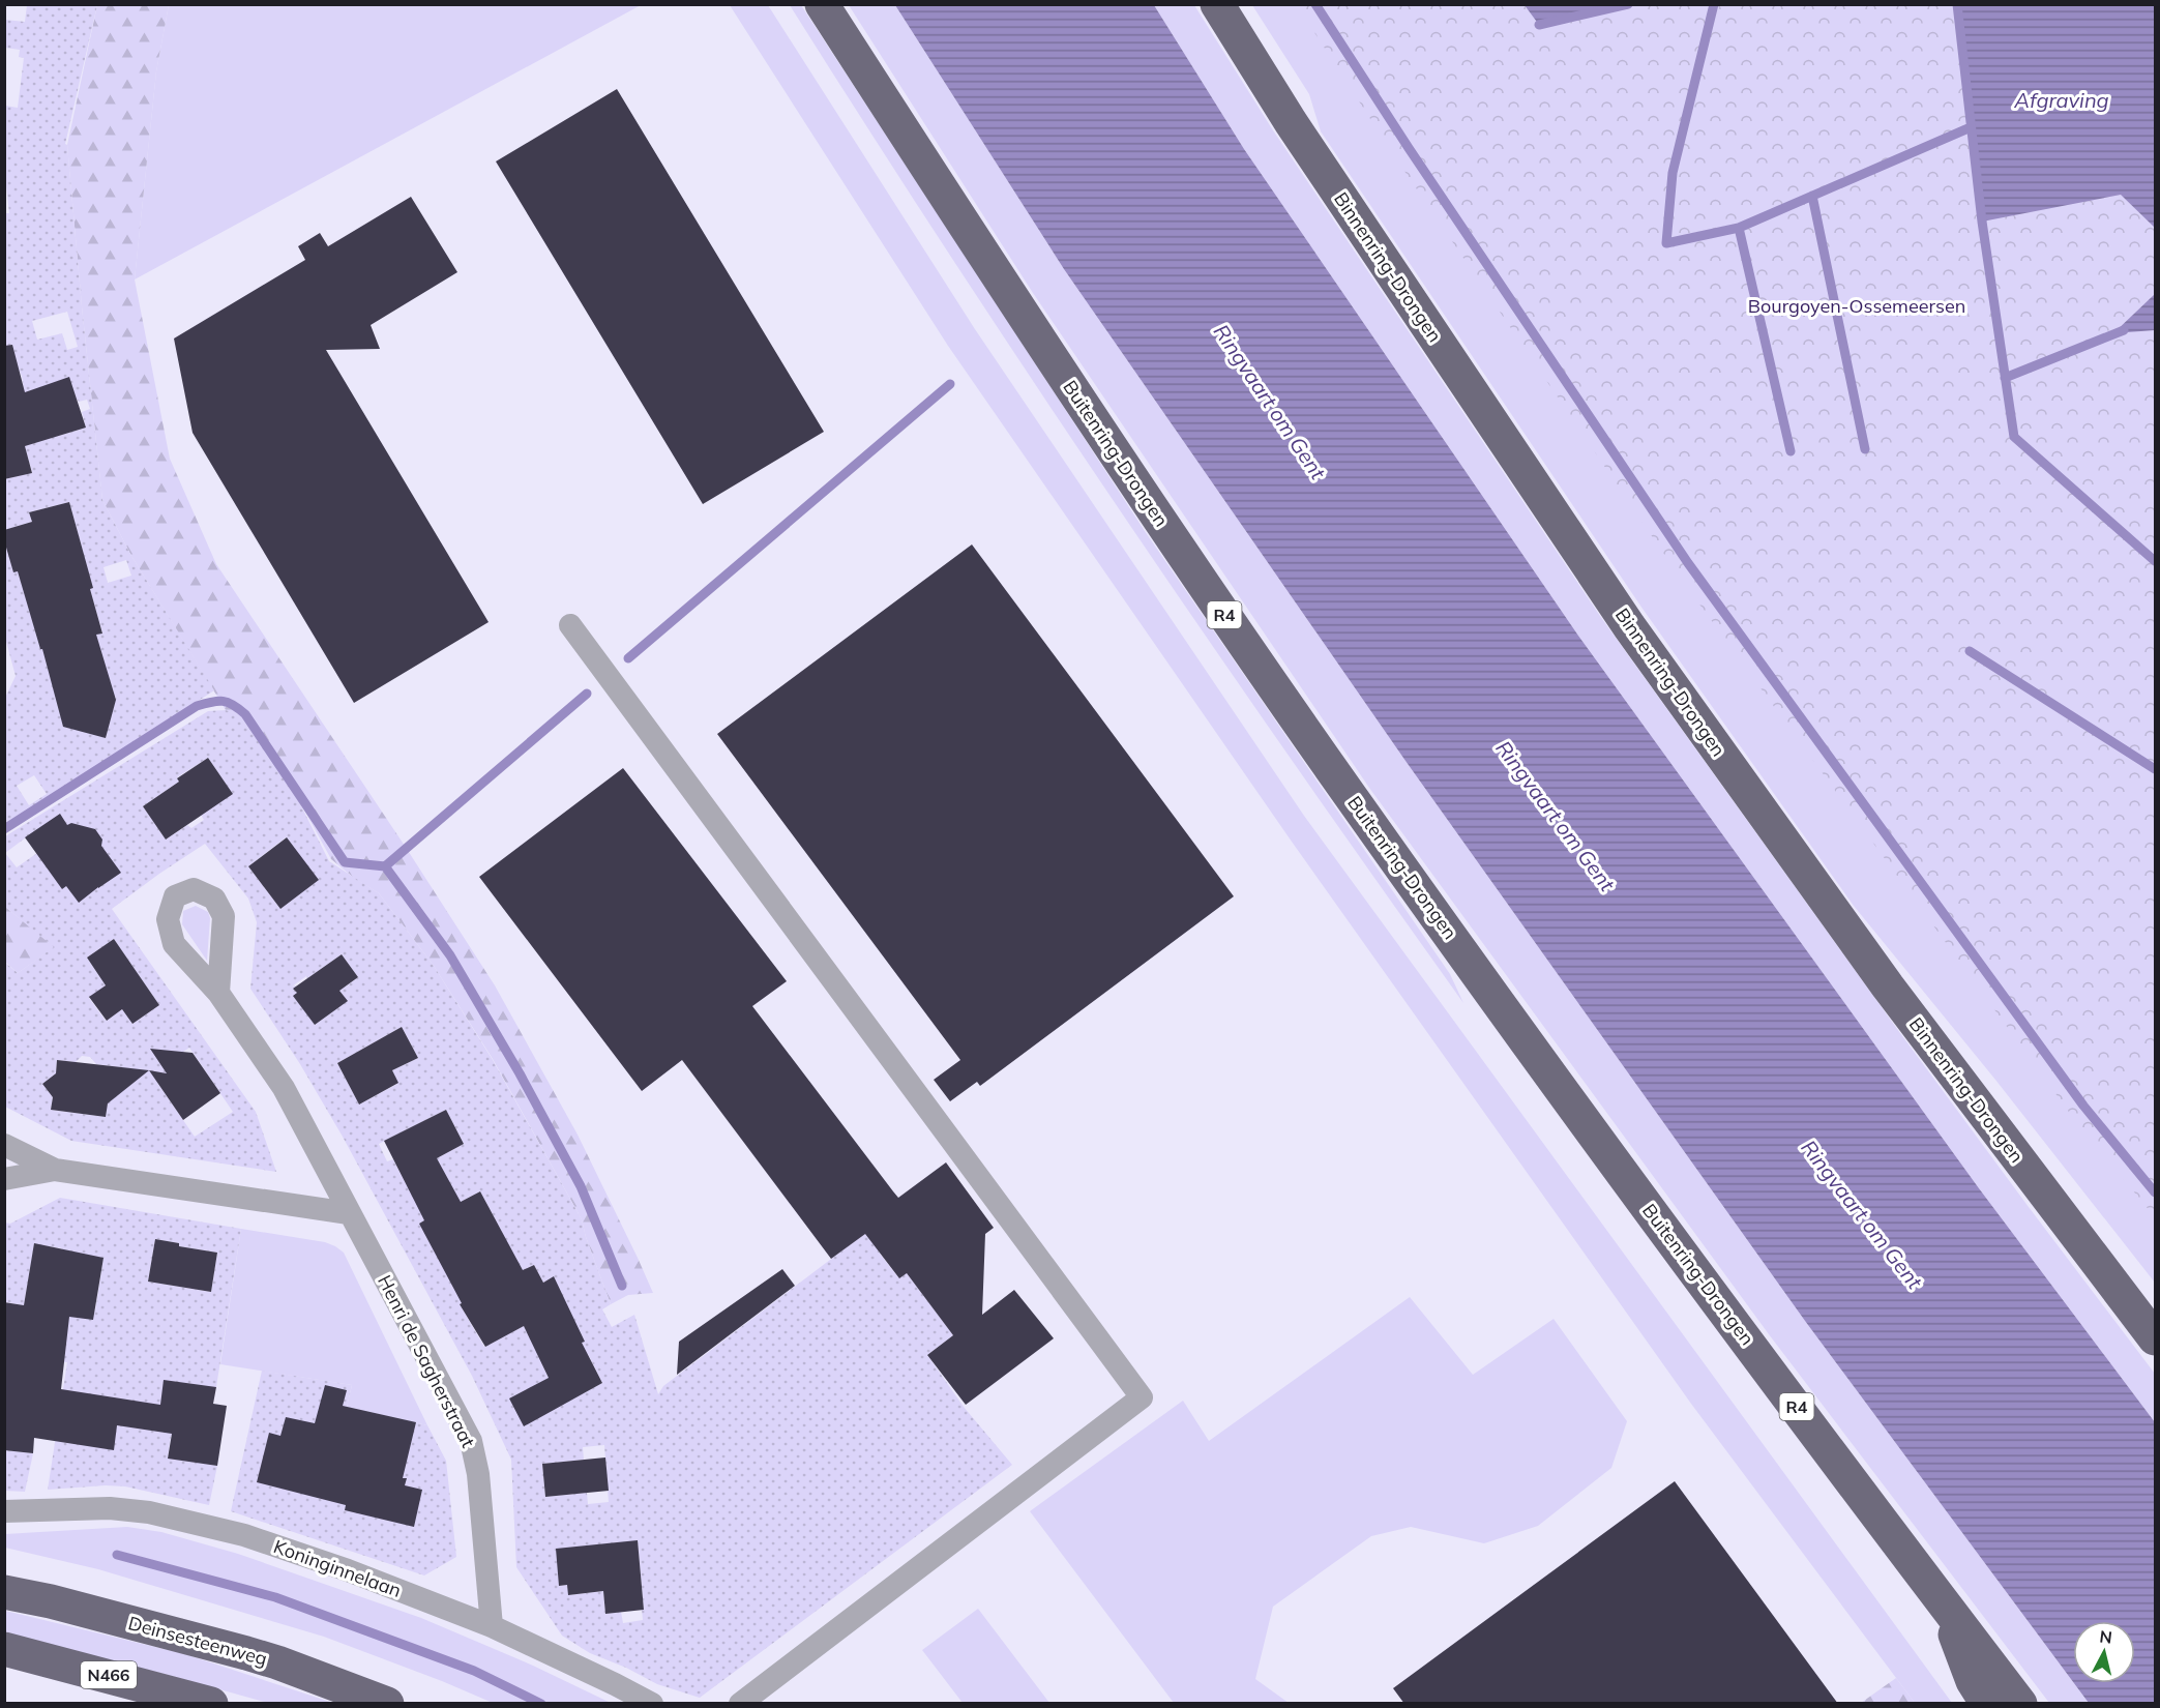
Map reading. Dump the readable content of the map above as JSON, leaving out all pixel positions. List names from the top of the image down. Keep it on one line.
{"streets":{"highway":["Binnenring-Drongen","Buitenring-Drongen","R4","Deinsesteenweg","N466"],"street":["Henri de Sagherstraat","Koninginnelaan"]},"crossings":[["Henri de Sagherstraat","Koninginnelaan"]],"water":["Afgraving","Ringvaart om Gent"],"parks":["Bourgoyen-Ossemeersen"],"north":"top"}
